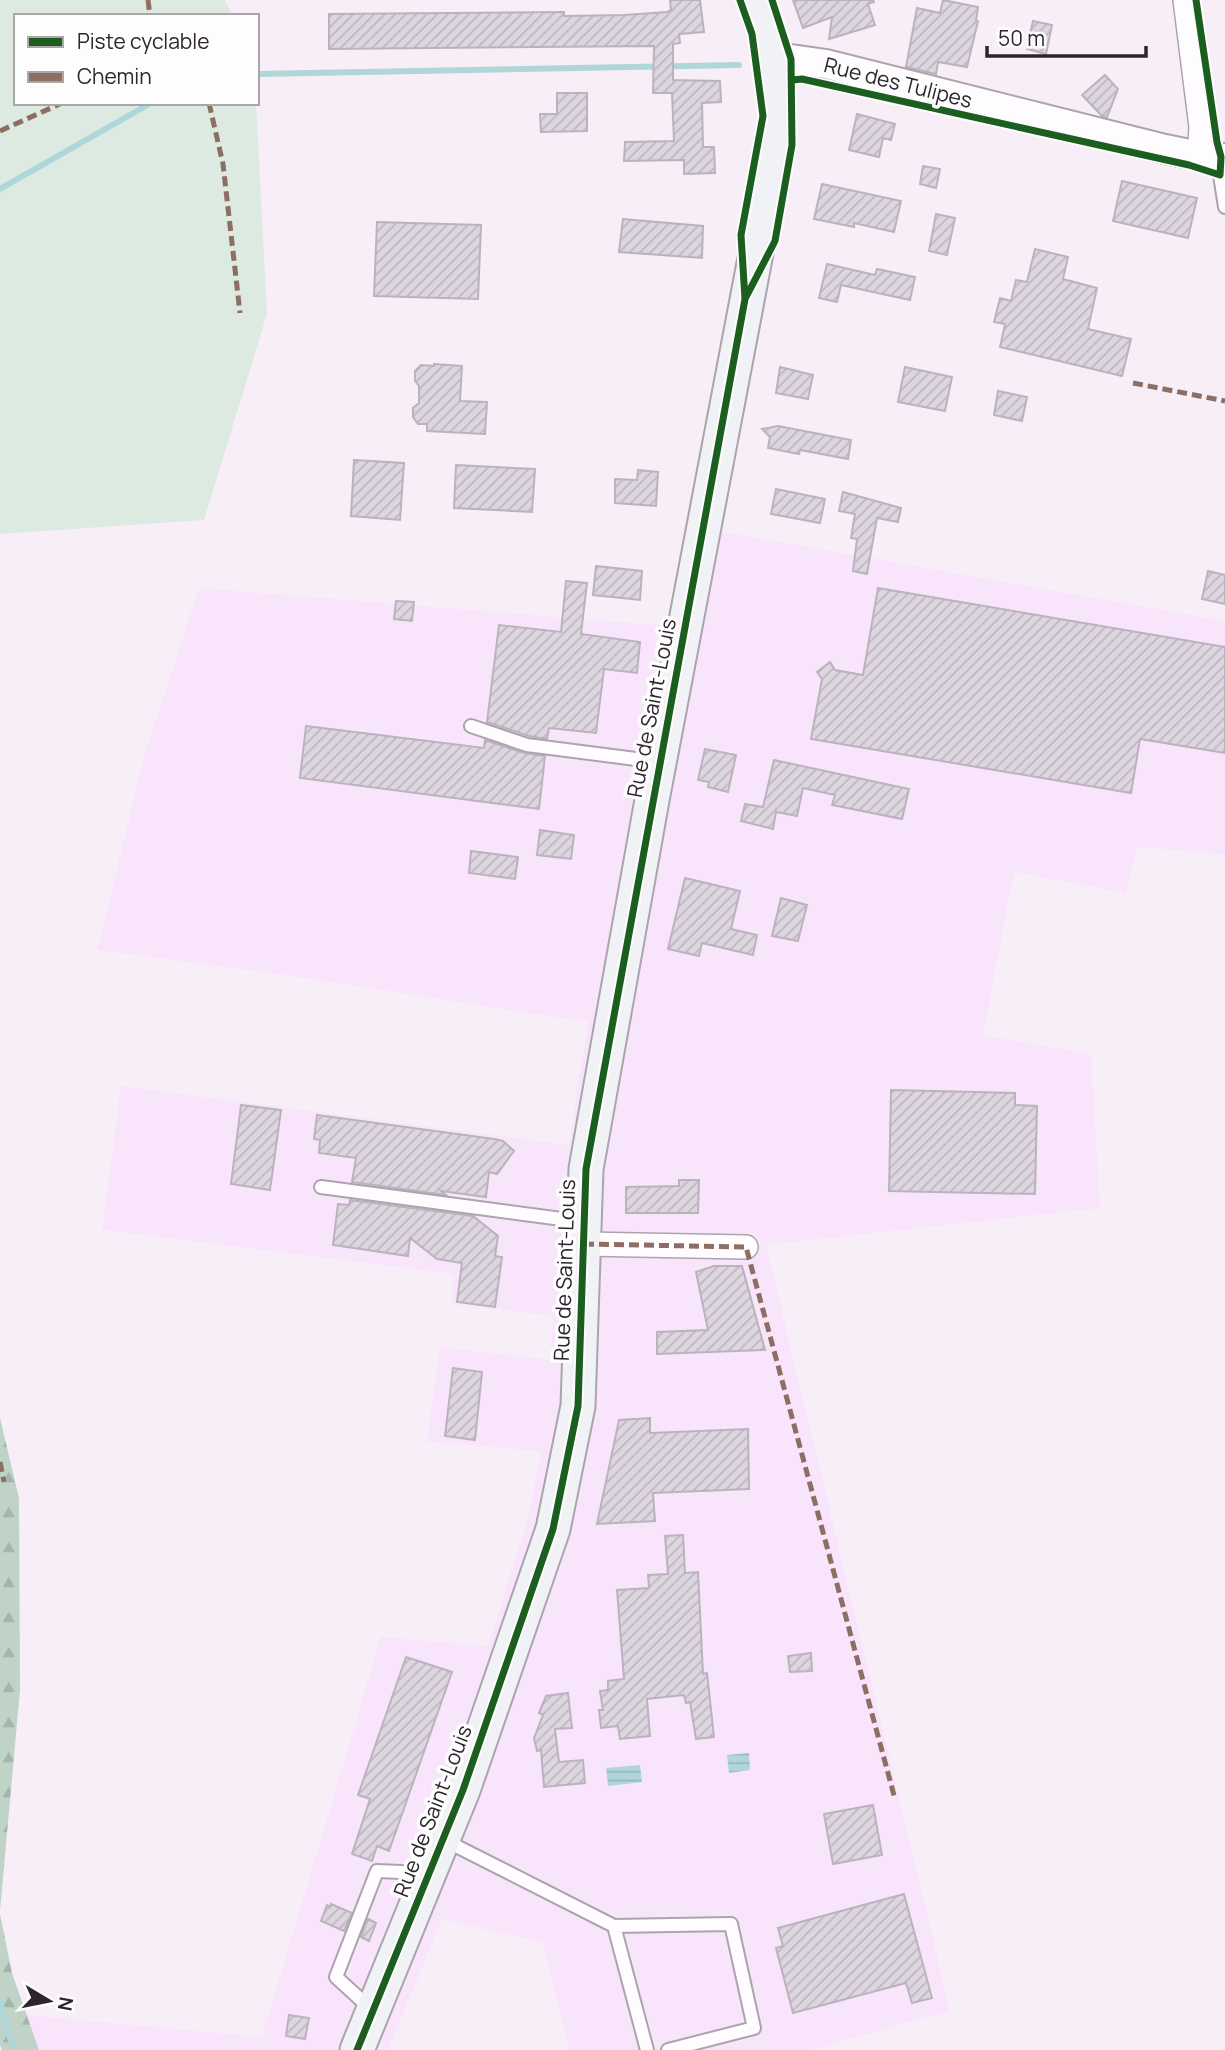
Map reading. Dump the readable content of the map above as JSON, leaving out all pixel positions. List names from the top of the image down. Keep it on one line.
{"streets":{"main road":["Rue de Saint-Louis"],"street":["Rue des Tulipes"]},"crossings":[["Rue des Tulipes","Rue de Saint-Louis"]],"legend":["Piste cyclable","Chemin"],"scale_bar":"50 m","north":"right"}
